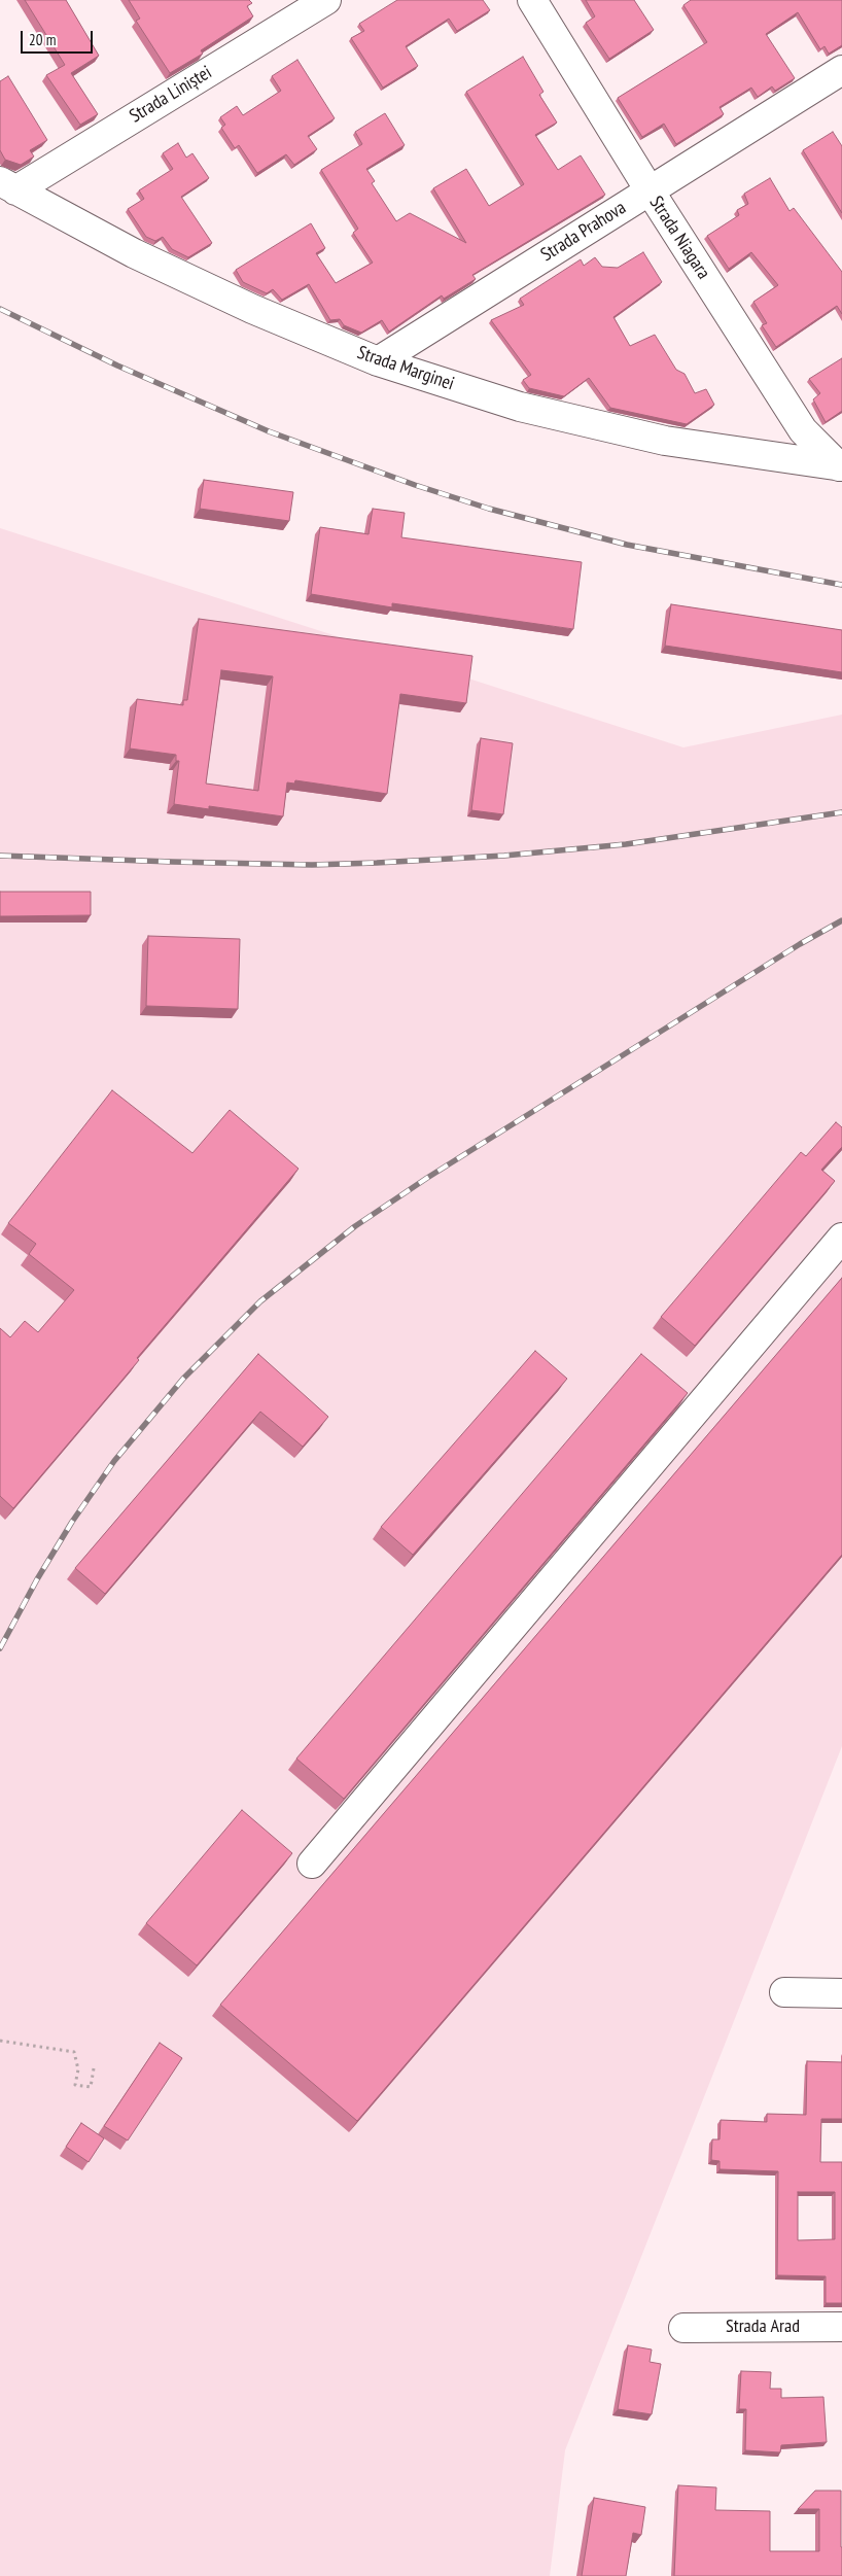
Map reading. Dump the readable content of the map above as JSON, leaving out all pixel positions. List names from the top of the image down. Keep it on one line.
{"streets":{"street":["Strada Liniștei","Strada Prahova","Strada Niagara","Strada Marginei","Strada Arad"]},"crossings":[["Strada Liniștei","Strada Marginei"],["Strada Prahova","Strada Niagara"],["Strada Prahova","Strada Marginei"],["Strada Niagara","Strada Marginei"]],"scale_bar":"20 m"}
